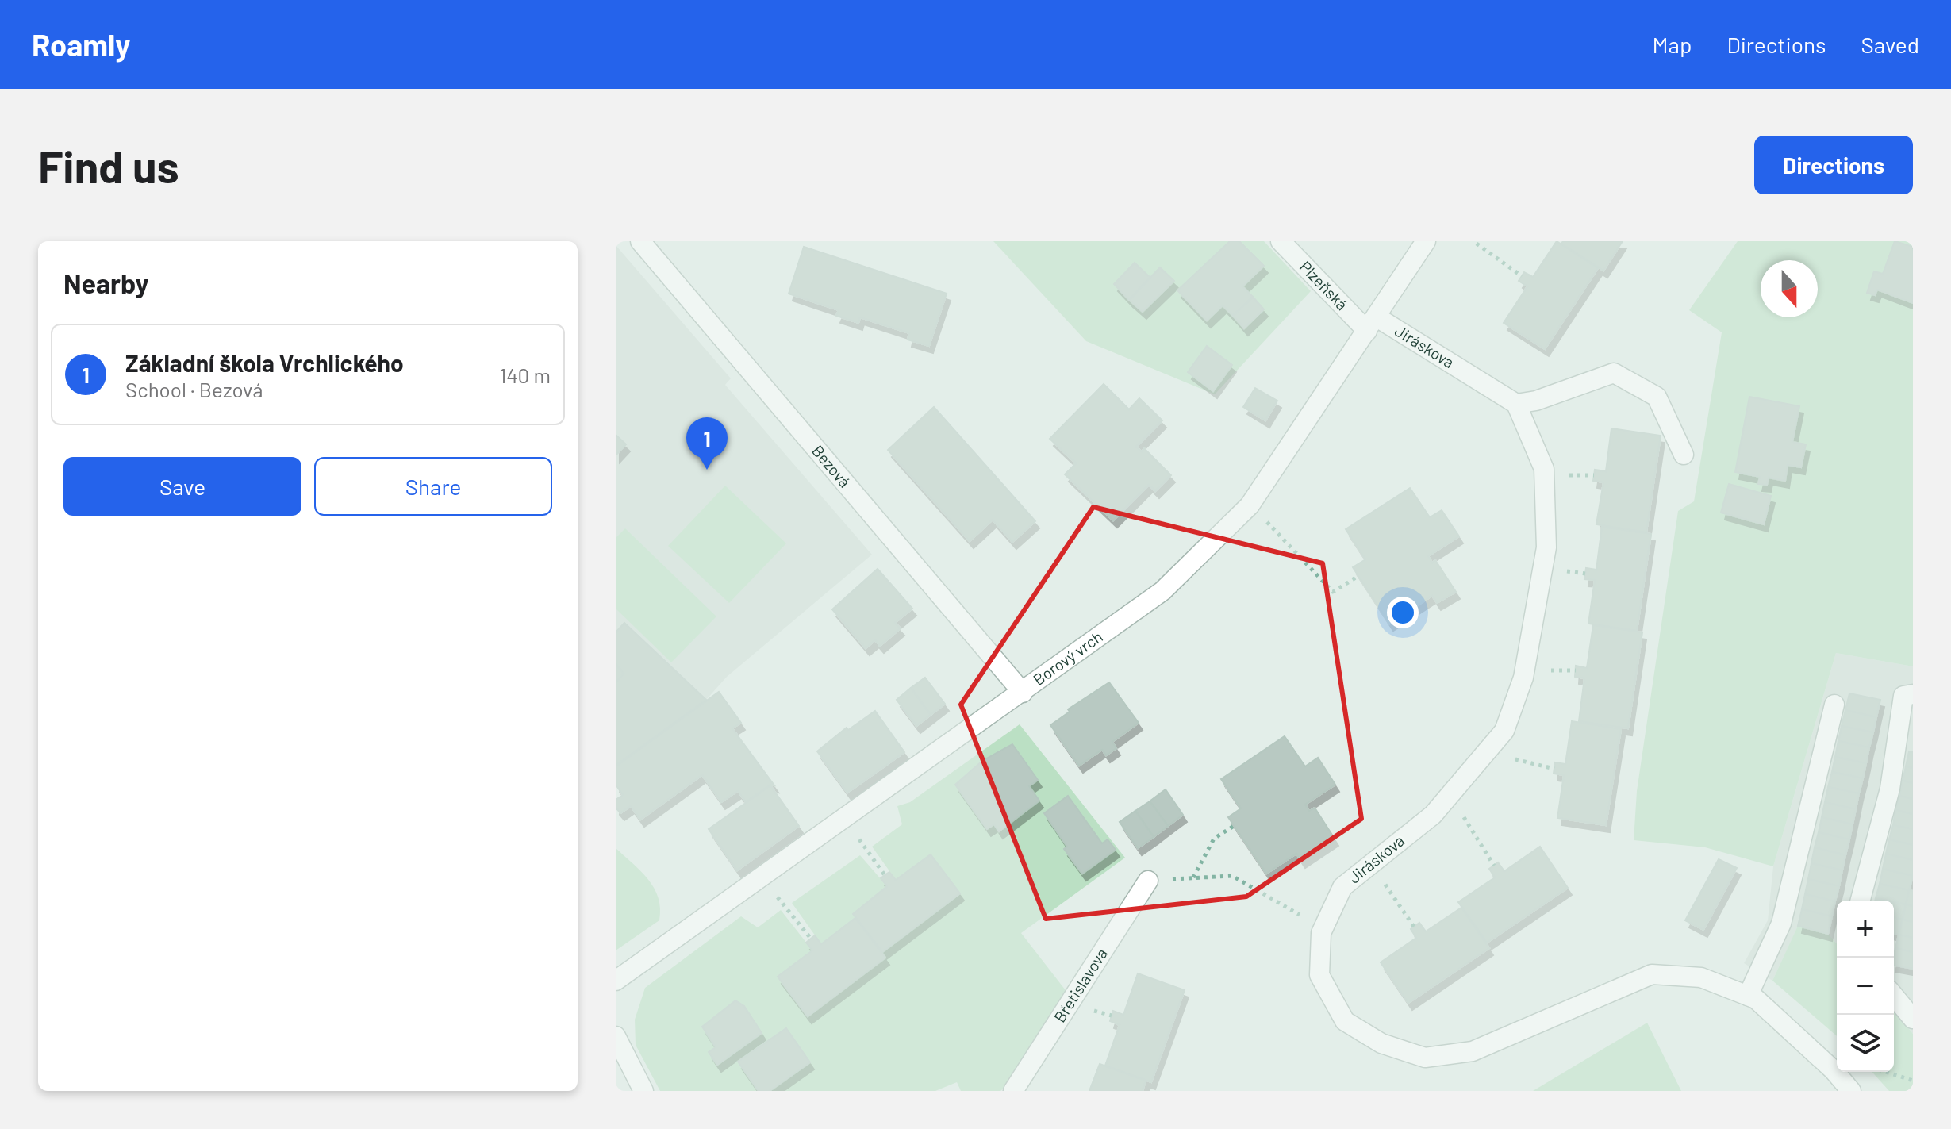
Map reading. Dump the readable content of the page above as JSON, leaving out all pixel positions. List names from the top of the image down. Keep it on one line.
{"streets":{"street":["Plzeňská","Jiráskova","Bezová","Borový vrch","Břetislavova"]},"crossings":[["Plzeňská","Jiráskova"],["Plzeňská","Borový vrch"],["Jiráskova","Borový vrch"],["Bezová","Borový vrch"]],"north":"bottom","page":{"header":"Roamly","nav":["Map","Directions","Saved"],"buttons":["Directions",["Save","Share"]],"title":"Find us","heading":"Nearby","list":[{"mark":"1","name":"Základní škola Vrchlického","note":"School · Bezová","value":"140 m"}],"pins":"1","map_buttons":["+","−"]}}
